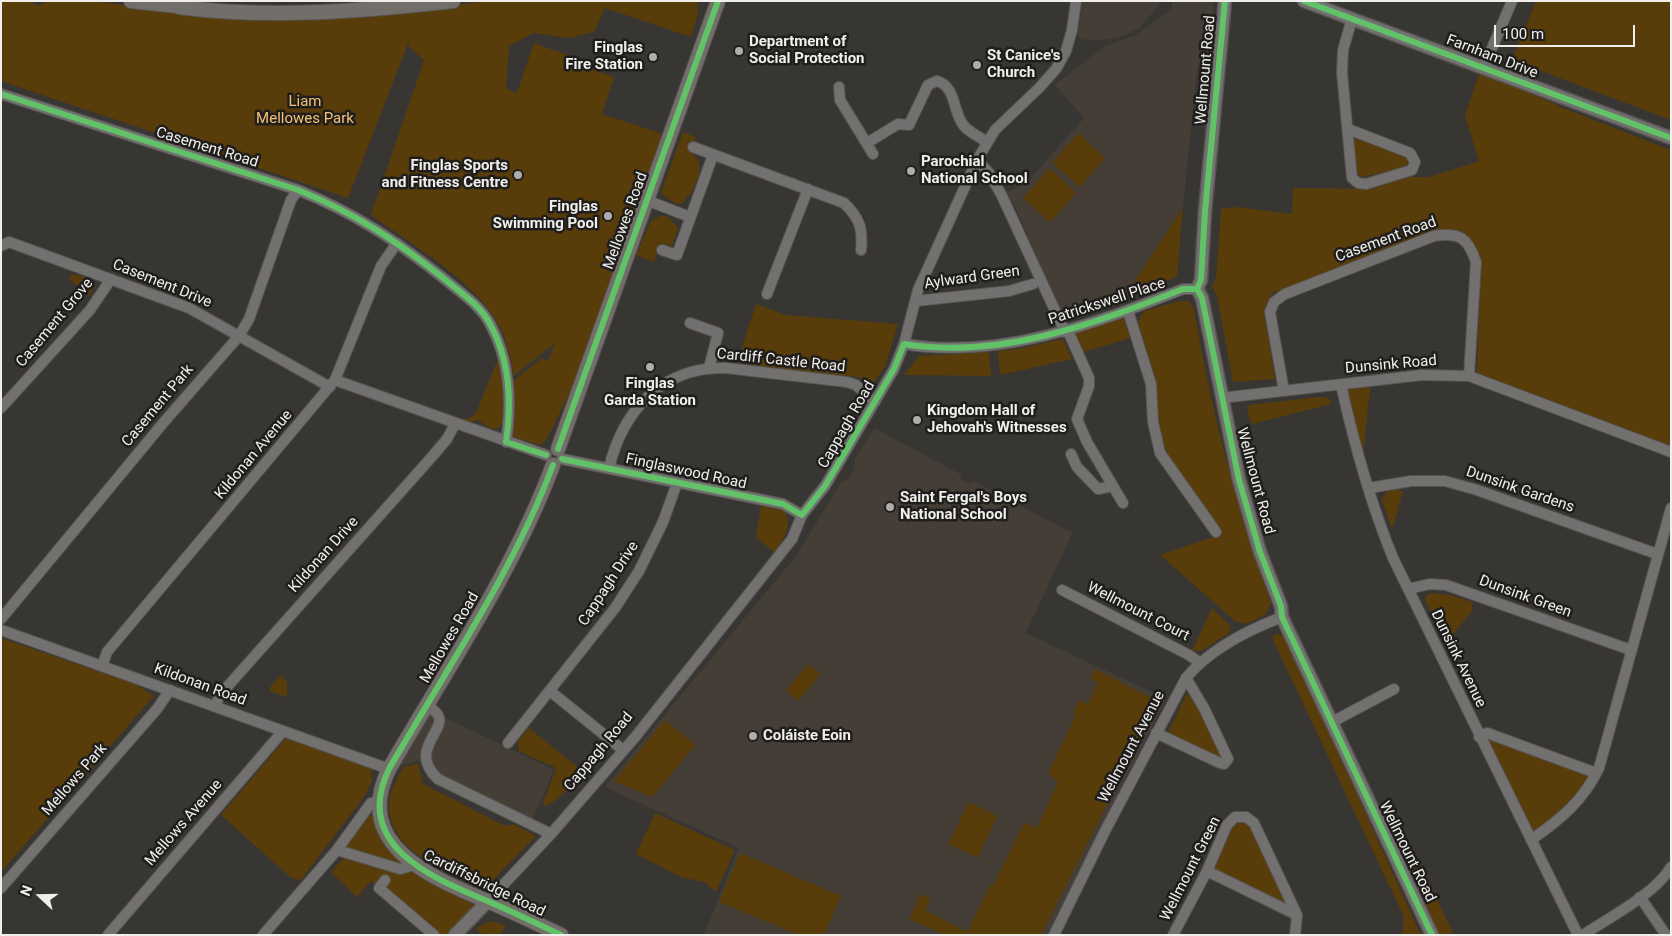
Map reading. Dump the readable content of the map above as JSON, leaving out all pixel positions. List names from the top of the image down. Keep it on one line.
{"streets":{"main road":["Mellowes Road","Cardiffsbridge Road"],"street":["Farnham Drive","Wellmount Road","Casement Road","Aylward Green","Casement Drive","Patrickswell Place","Casement Grove","Cardiff Castle Road","Dunsink Road","Casement Park","Cappagh Road","Kildonan Avenue","Finglaswood Road","Dunsink Gardens","Kildonan Drive","Cappagh Drive","Dunsink Green","Wellmount Court","Dunsink Avenue","Kildonan Road","Wellmount Avenue","Mellows Park","Mellows Avenue","Wellmount Green"]},"crossings":[["Wellmount Road","Patrickswell Place"],["Wellmount Road","Dunsink Road"],["Wellmount Road","Wellmount Avenue"],["Casement Road","Dunsink Road"],["Casement Road","Casement Park"],["Casement Road","Kildonan Avenue"],["Mellowes Road","Finglaswood Road"],["Mellowes Road","Kildonan Road"],["Mellowes Road","Cardiffsbridge Road"],["Aylward Green","Cappagh Road"],["Casement Drive","Casement Grove"],["Casement Drive","Casement Park"],["Casement Drive","Kildonan Avenue"],["Casement Drive","Finglaswood Road"],["Patrickswell Place","Cappagh Road"],["Cardiff Castle Road","Cappagh Road"],["Cardiff Castle Road","Finglaswood Road"],["Dunsink Road","Dunsink Avenue"],["Cappagh Road","Finglaswood Road"],["Cappagh Road","Cardiffsbridge Road"],["Kildonan Avenue","Finglaswood Road"],["Kildonan Avenue","Kildonan Road"],["Finglaswood Road","Kildonan Drive"],["Finglaswood Road","Cappagh Drive"],["Dunsink Gardens","Dunsink Avenue"],["Kildonan Drive","Kildonan Road"],["Dunsink Green","Dunsink Avenue"],["Wellmount Court","Wellmount Avenue"],["Kildonan Road","Mellows Park"],["Kildonan Road","Mellows Avenue"]],"parks":["Liam Mellowes Park"],"places":["Department of Social Protection","Finglas Fire Station","St Canice's Church","Parochial National School","Finglas Sports and Fitness Centre","Finglas Swimming Pool","Finglas Garda Station","Kingdom Hall of Jehovah's Witnesses","Saint Fergal's Boys National School","Coláiste Eoin"],"scale_bar":"100 m","north":"left"}
